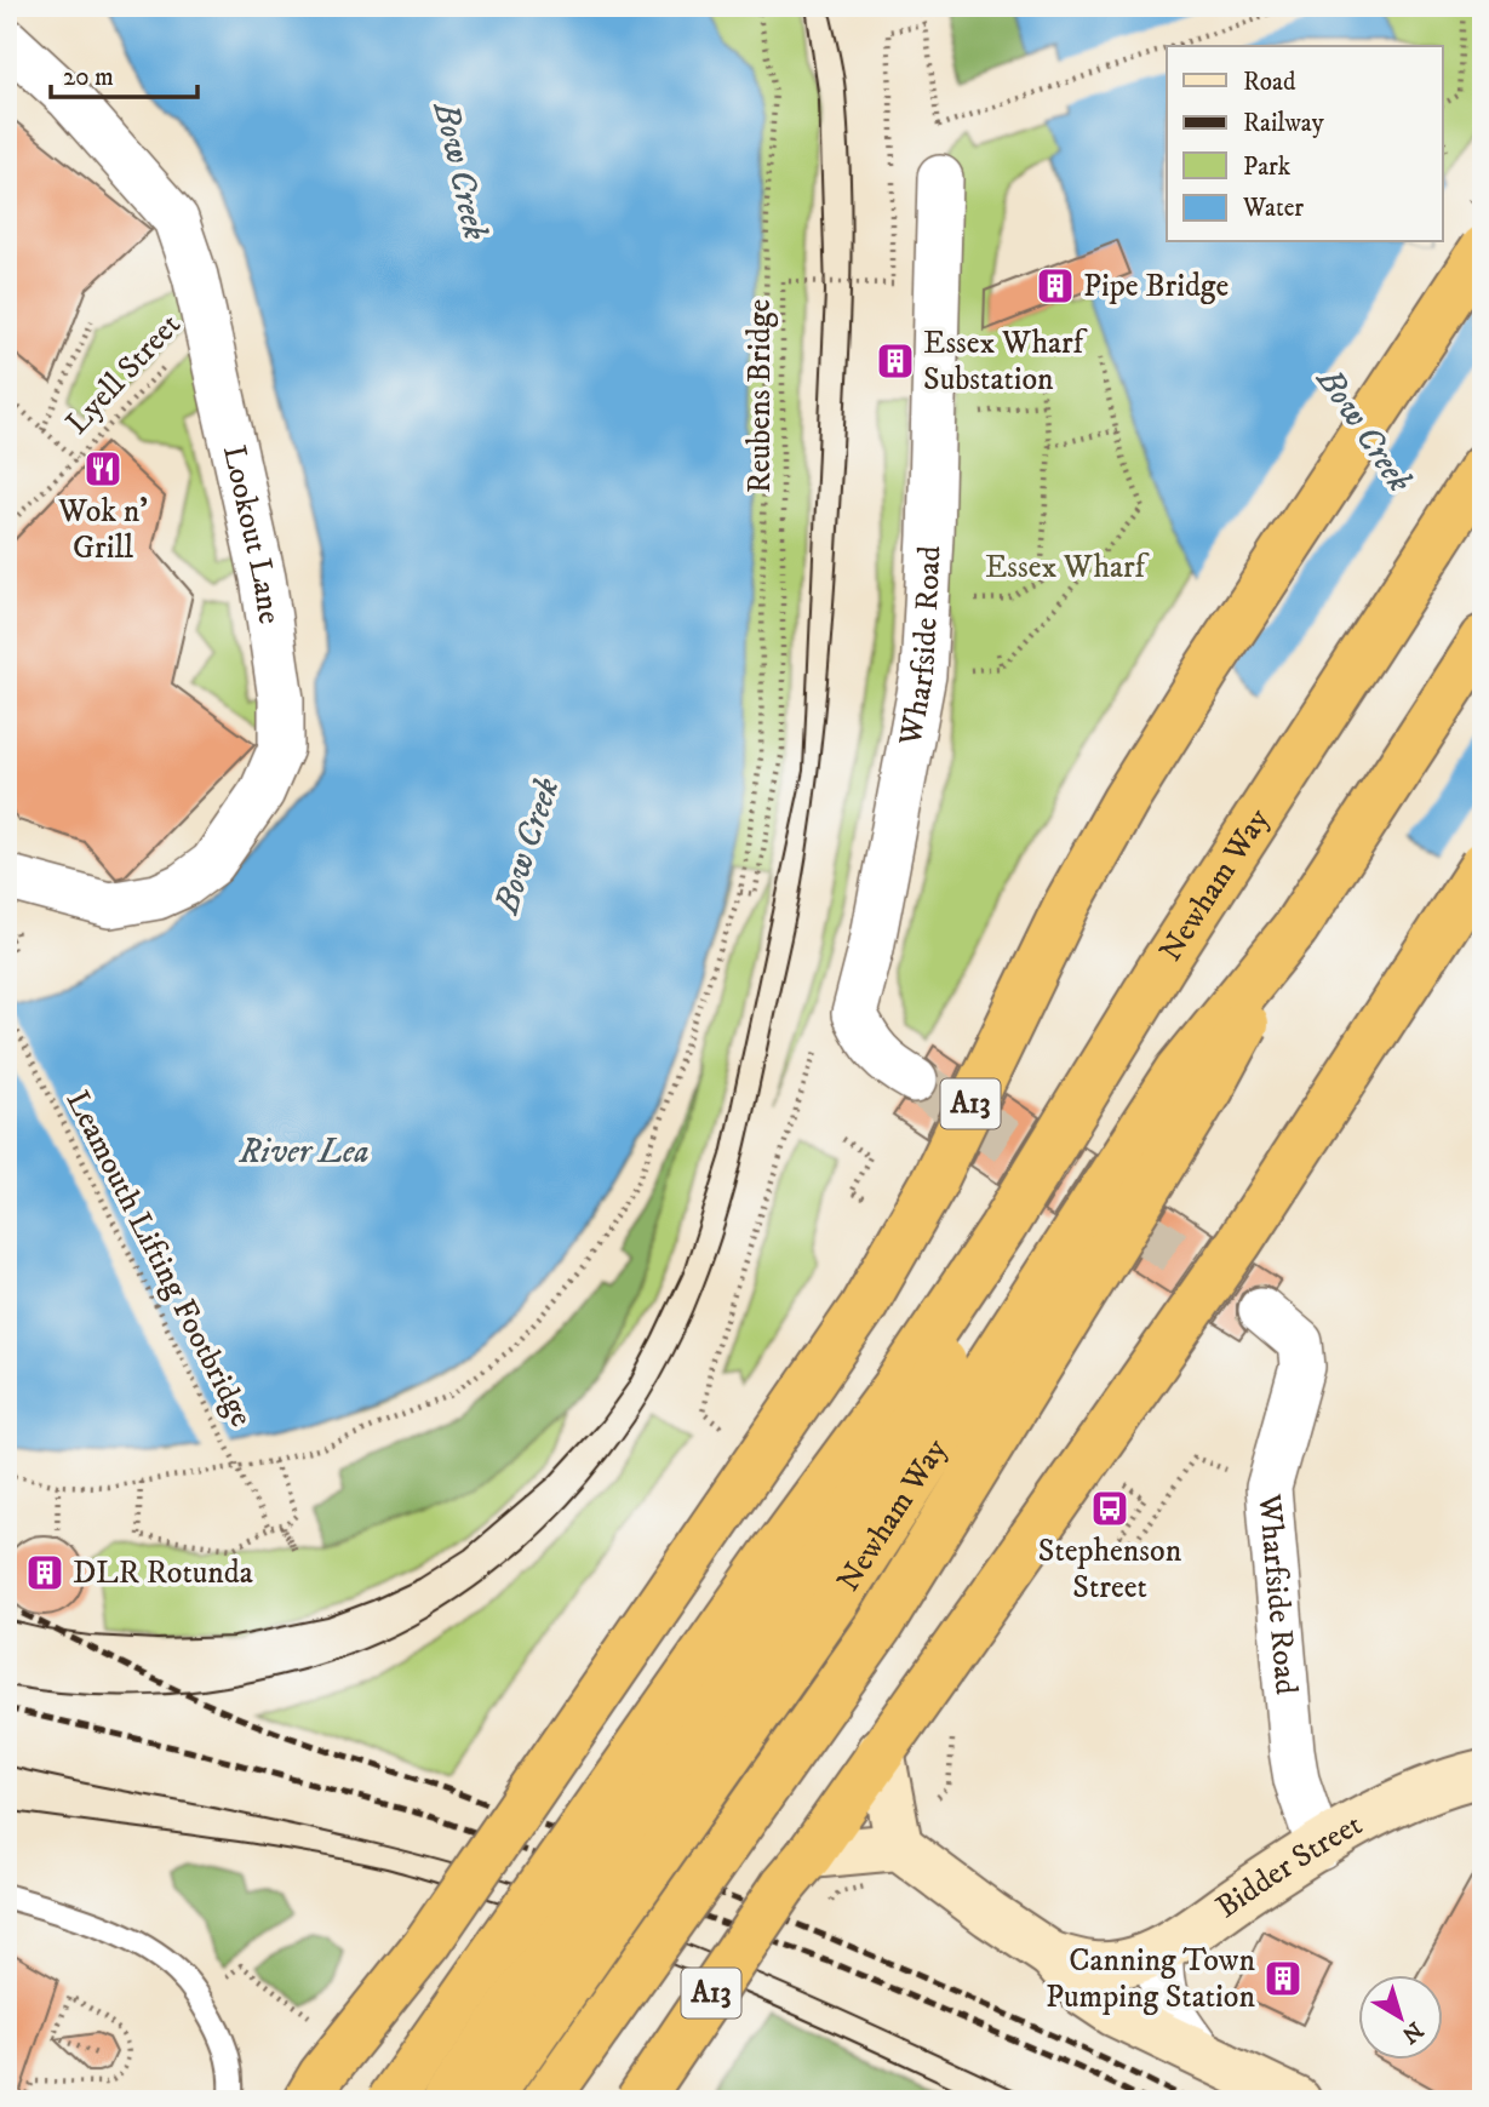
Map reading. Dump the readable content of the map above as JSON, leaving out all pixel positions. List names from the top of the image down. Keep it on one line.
{"streets":{"highway":["Newham Way","A13"],"main road":["Bidder Street"],"street":["Lookout Lane","Wharfside Road"],"path":["Lyell Street","Reubens Bridge","Leamouth Lifting Footbridge"]},"crossings":[["Lyell Street","Lookout Lane"],["Wharfside Road","Bidder Street"]],"water":["Bow Creek","River Lea"],"parks":["Essex Wharf"],"places":{"building":["Pipe Bridge","Essex Wharf Substation","DLR Rotunda","Canning Town Pumping Station"],"restaurant":["Wok n' Grill"],"bus stop":["Stephenson Street"]},"legend":["Road","Railway","Park","Water"],"scale_bar":"20 m","north":"bottom right"}
